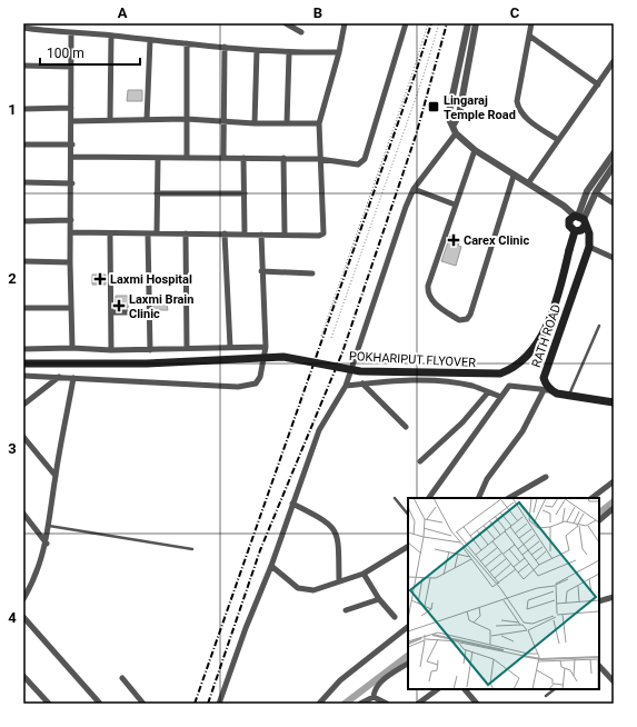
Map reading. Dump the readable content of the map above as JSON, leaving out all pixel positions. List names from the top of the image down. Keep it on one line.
{"streets":{"main road":["RATH ROAD","POKHARIPUT FLYOVER"]},"places":{"transit":["Lingaraj Temple Road"],"health":["Carex Clinic","Laxmi Hospital","Laxmi Brain Clinic"]},"scale_bar":"100 m","grid":{"columns":["A","B","C"],"rows":["1","2","3","4"]}}
